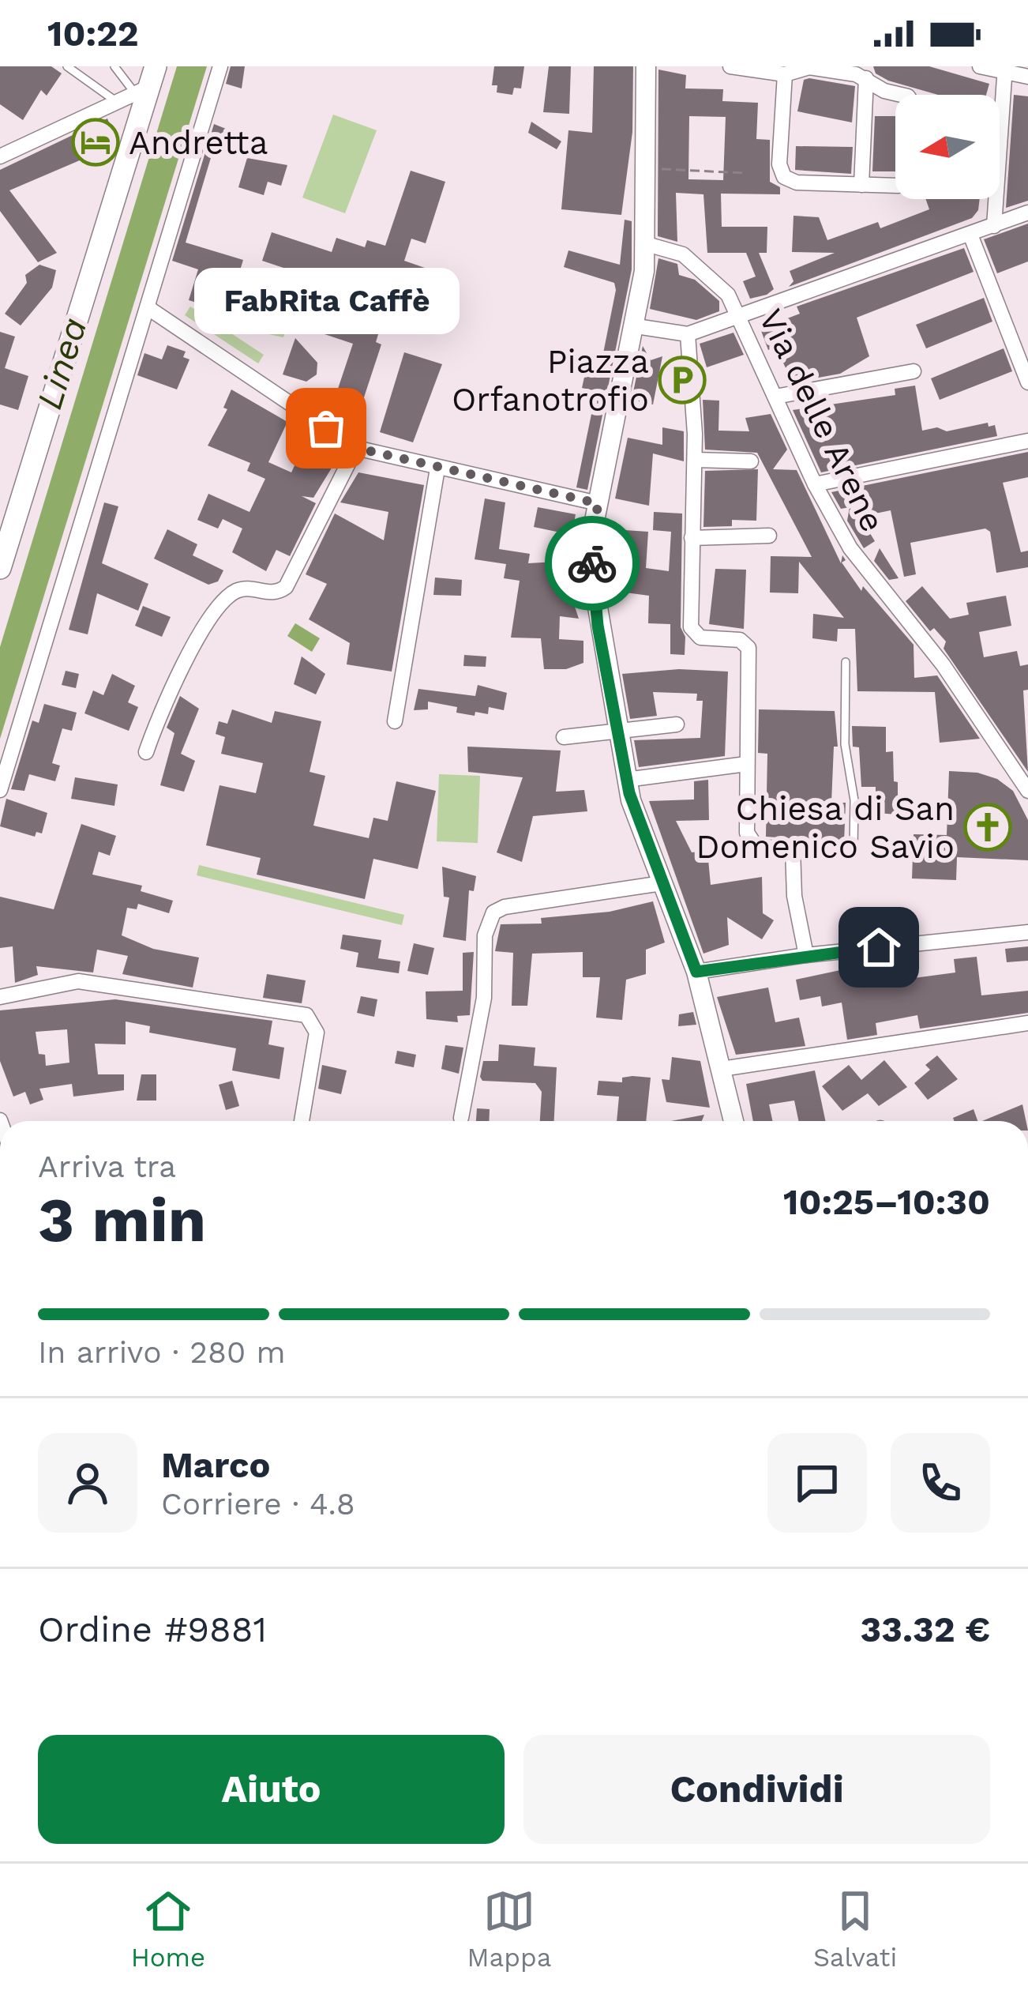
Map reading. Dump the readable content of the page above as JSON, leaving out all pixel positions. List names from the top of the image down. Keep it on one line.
{"streets":{"street":["Via delle Arene"]},"water":["Linea"],"places":{"hotel":["Andretta"],"parking":["Piazza Orfanotrofio"],"other":["FabRita Caffè"],"church":["Chiesa di San Domenico Savio"]},"north":"left","page":{"status":"10:22","bubble":"FabRita Caffè","heading":["3 min","Arriva tra","10:25–10:30"],"panel":["Marco","Corriere · 4.8","Ordine #9881","33.32 €"],"bar":"In arrivo · 280 m","buttons":["Aiuto","Condividi"],"tabs":["Home","Mappa","Salvati"]}}
